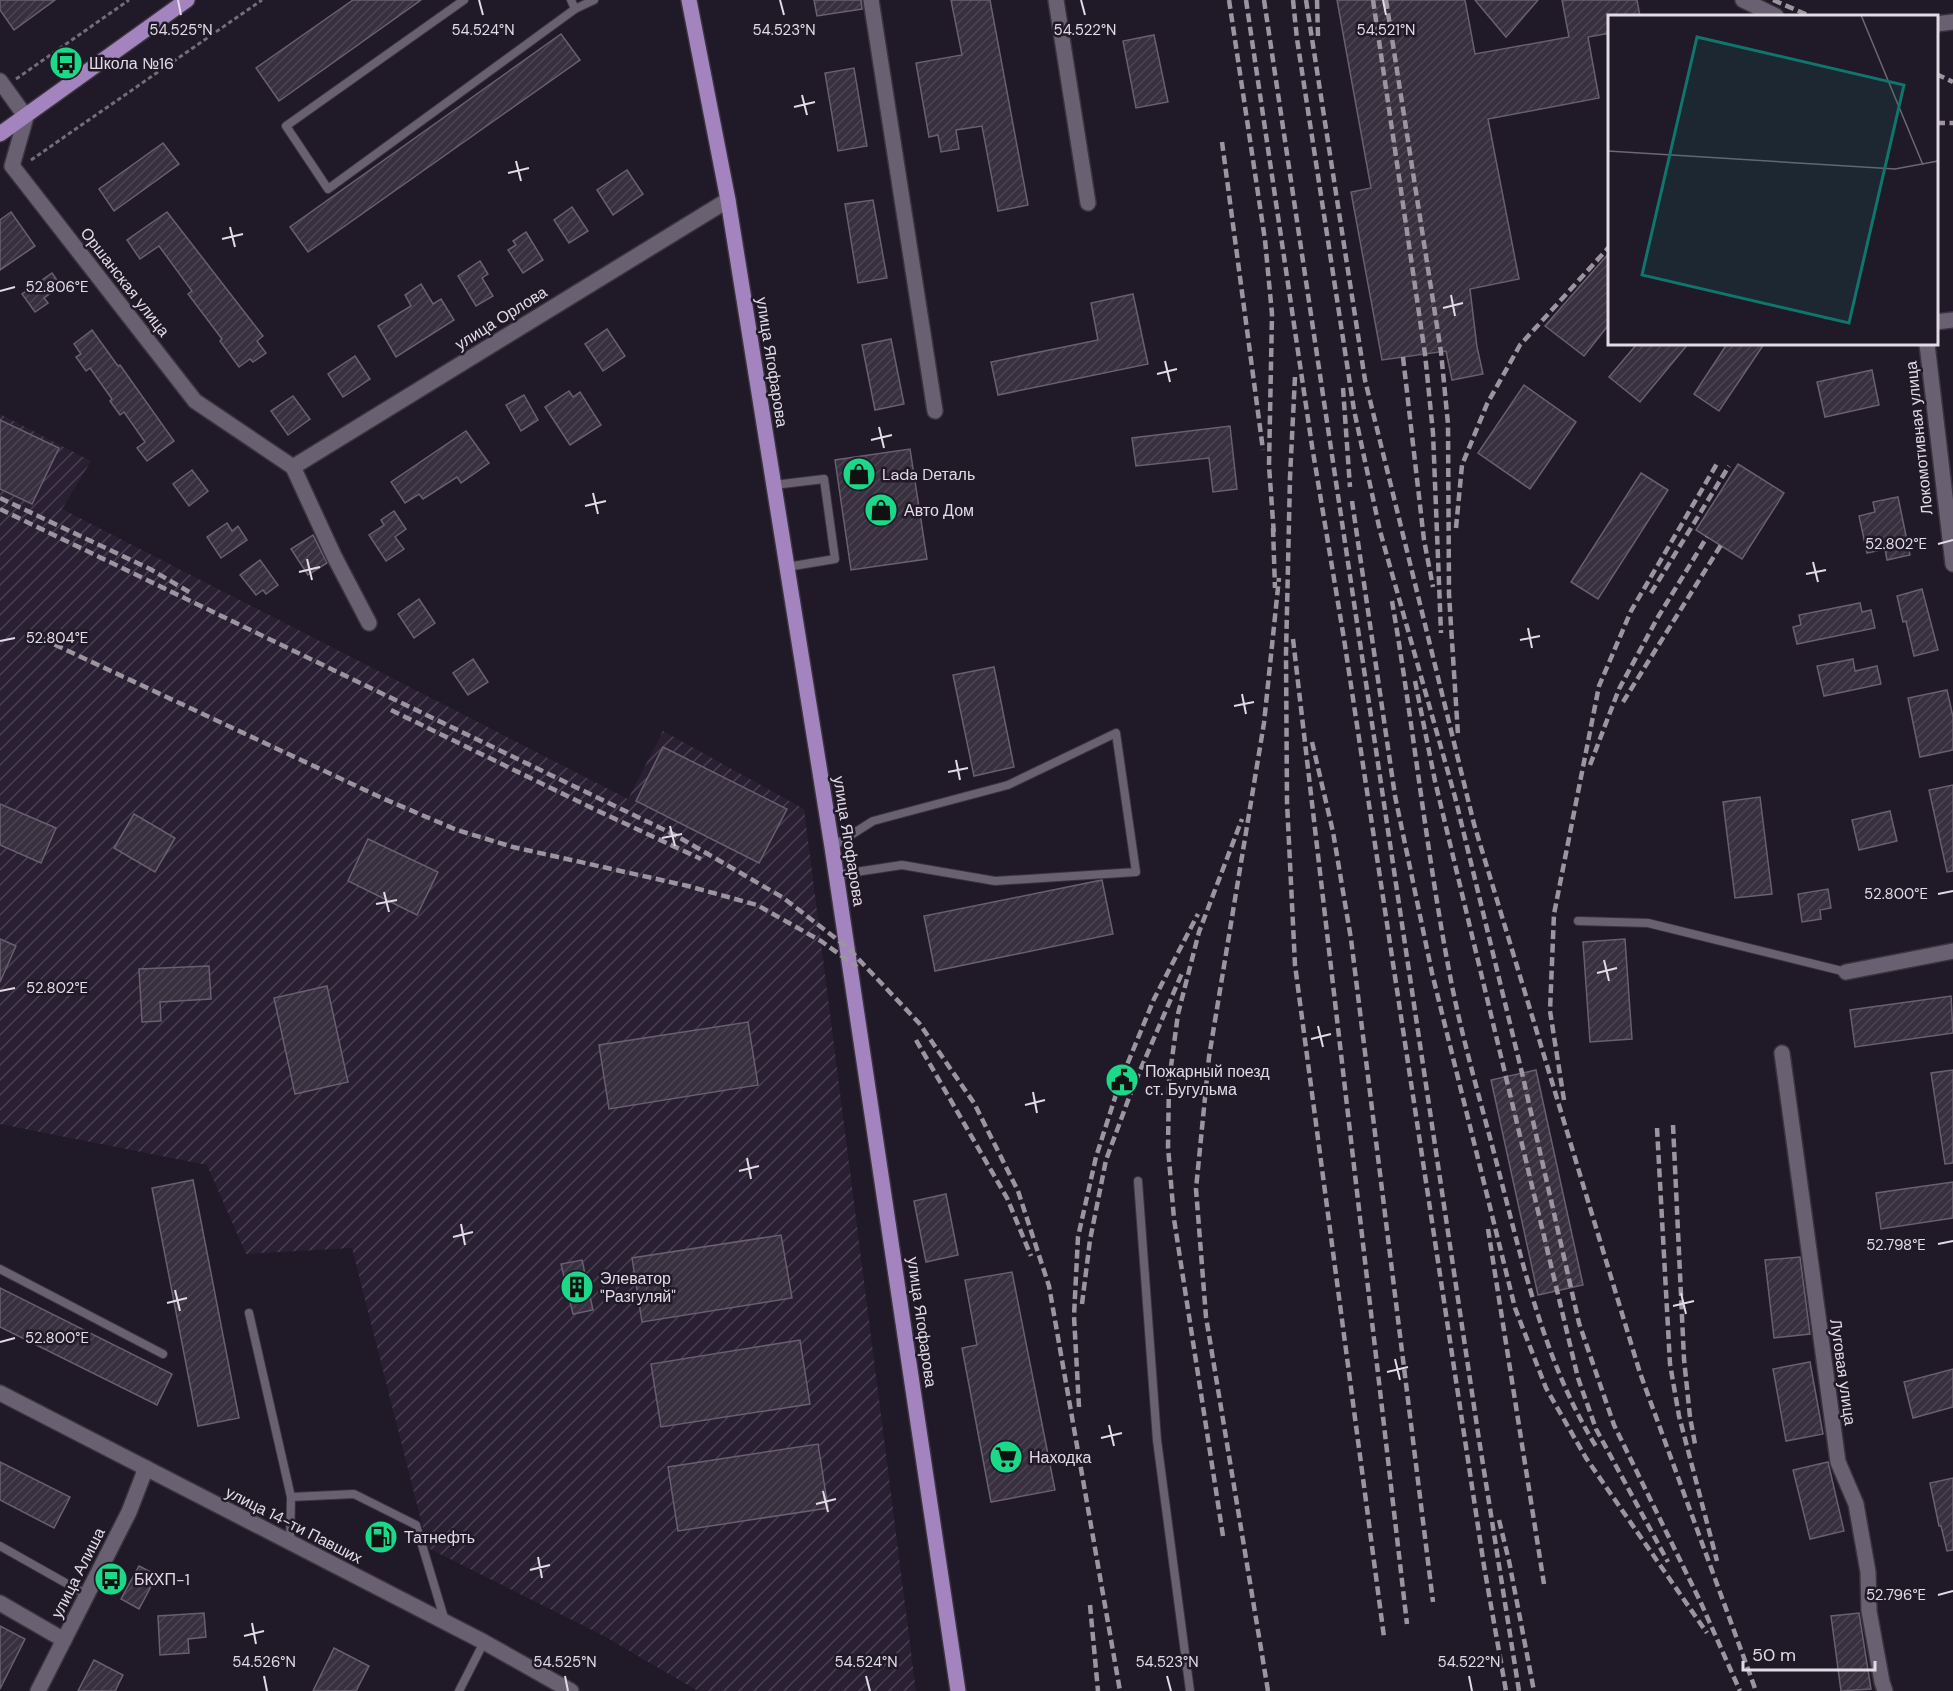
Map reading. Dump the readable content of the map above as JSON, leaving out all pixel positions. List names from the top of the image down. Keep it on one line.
{"streets":{"main road":["улица Ягофарова"],"street":["Оршанская улица","улица Орлова","Локомотивная улица","Луговая улица","улица 14-ти Павших","улица Алиша"]},"crossings":[["Оршанская улица","улица Орлова"],["улица Орлова","улица Ягофарова"],["улица 14-ти Павших","улица Алиша"]],"places":{"bus stop":["Школа №16","БКХП-1"],"shop":["Lada Dеталь","Авто Дом"],"public building":["Пожарный поезд ст. Бугульма"],"building":["Элеватор \"Разгуляй\""],"supermarket":["Находка"],"fuel station":["Татнефть"]},"scale_bar":"50 m","coordinates":["54.525°N","54.524°N","54.523°N","54.522°N","54.521°N","52.806°E","52.802°E","52.804°E","52.800°E","52.798°E","52.796°E","54.526°N"]}
